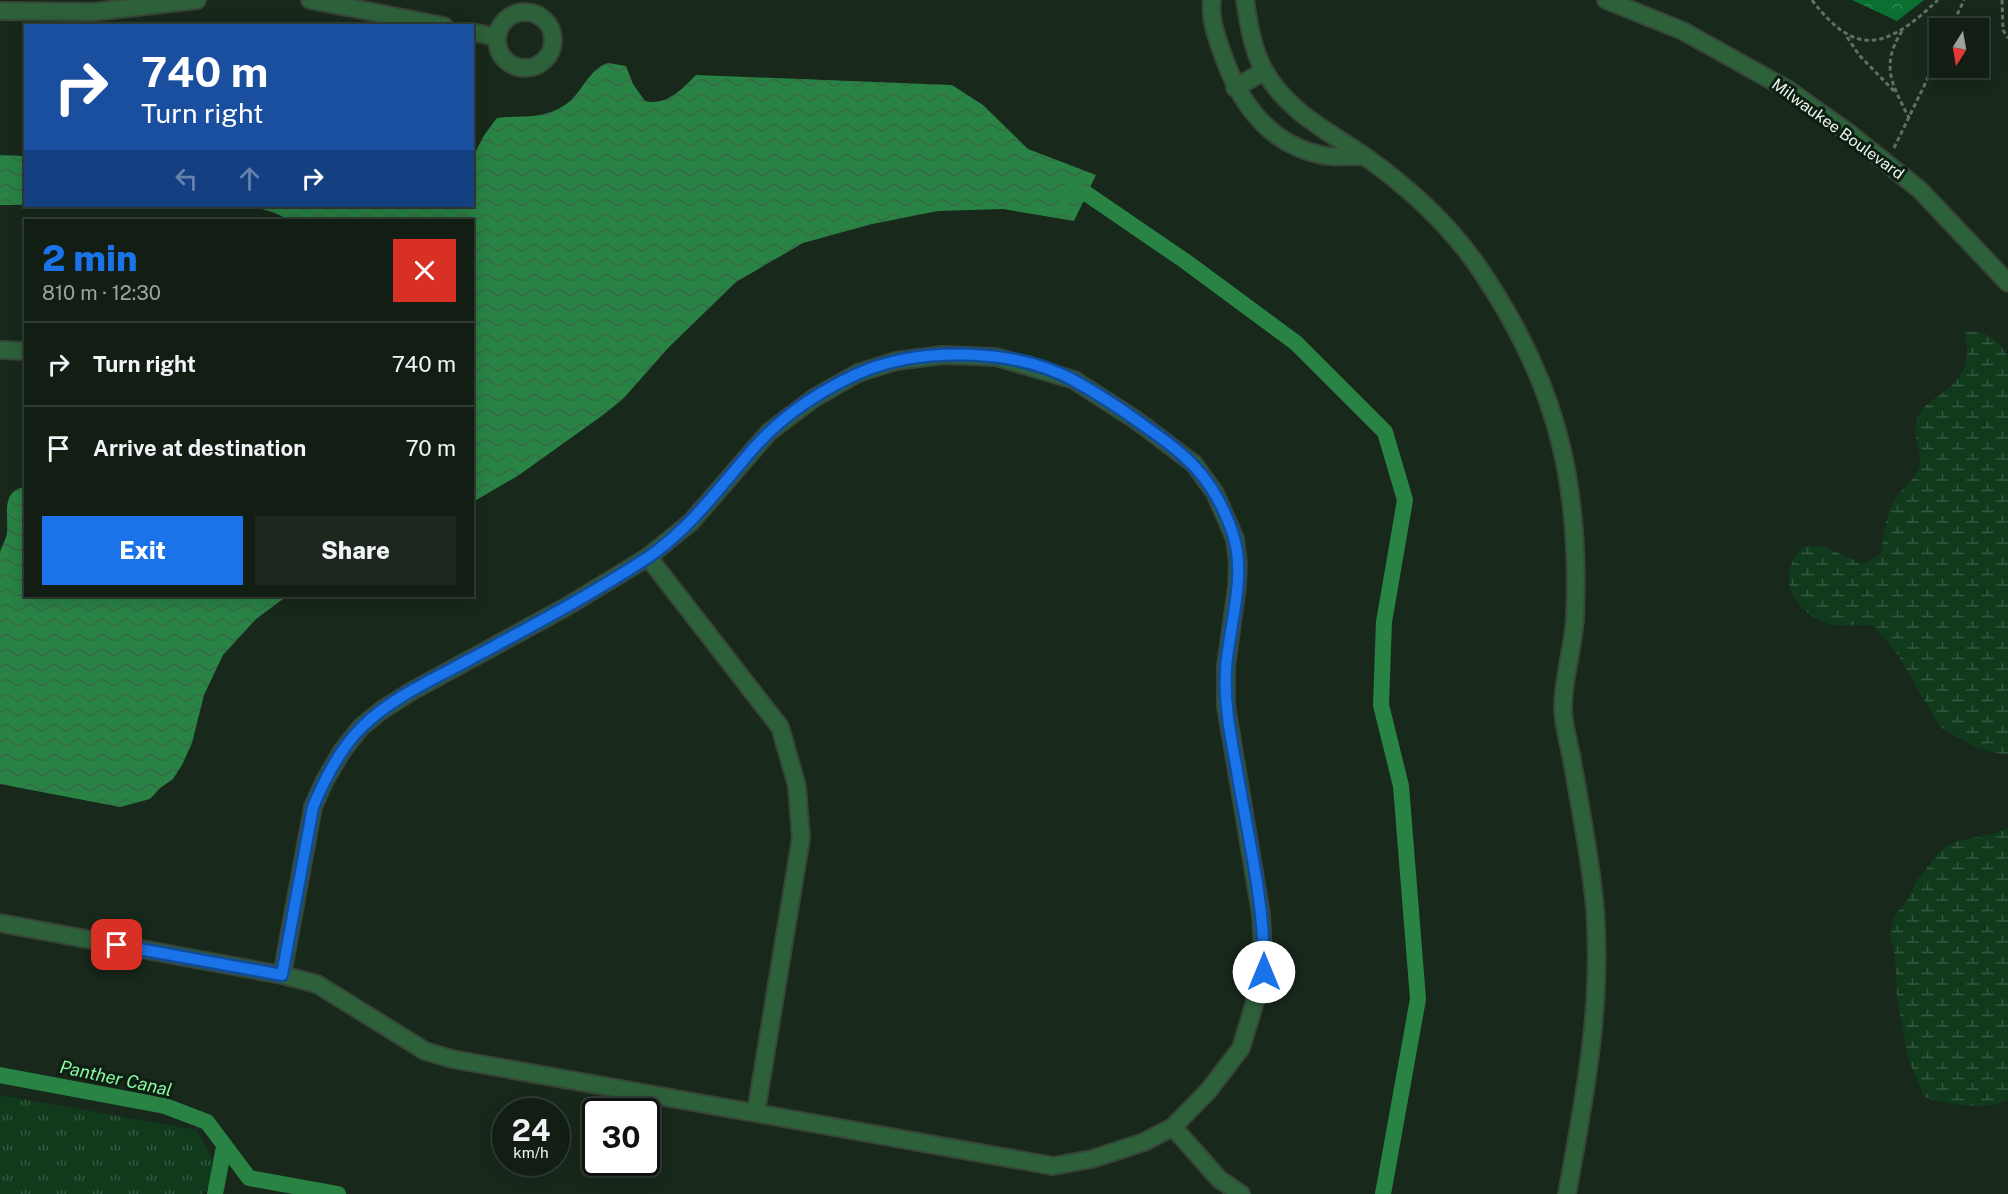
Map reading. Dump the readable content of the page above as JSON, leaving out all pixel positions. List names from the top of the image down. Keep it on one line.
{"streets":{"street":["Milwaukee Boulevard"]},"water":["Panther Canal"],"north":"bottom","page":{"turn":["740 m","Turn right"],"heading":["2 min","810 m · 12:30"],"list":[{"name":"Turn right","value":"740 m"},{"name":"Arrive at destination","value":"70 m"}],"buttons":["Exit","Share"],"speed":"24 km/h","limit":"30"}}
